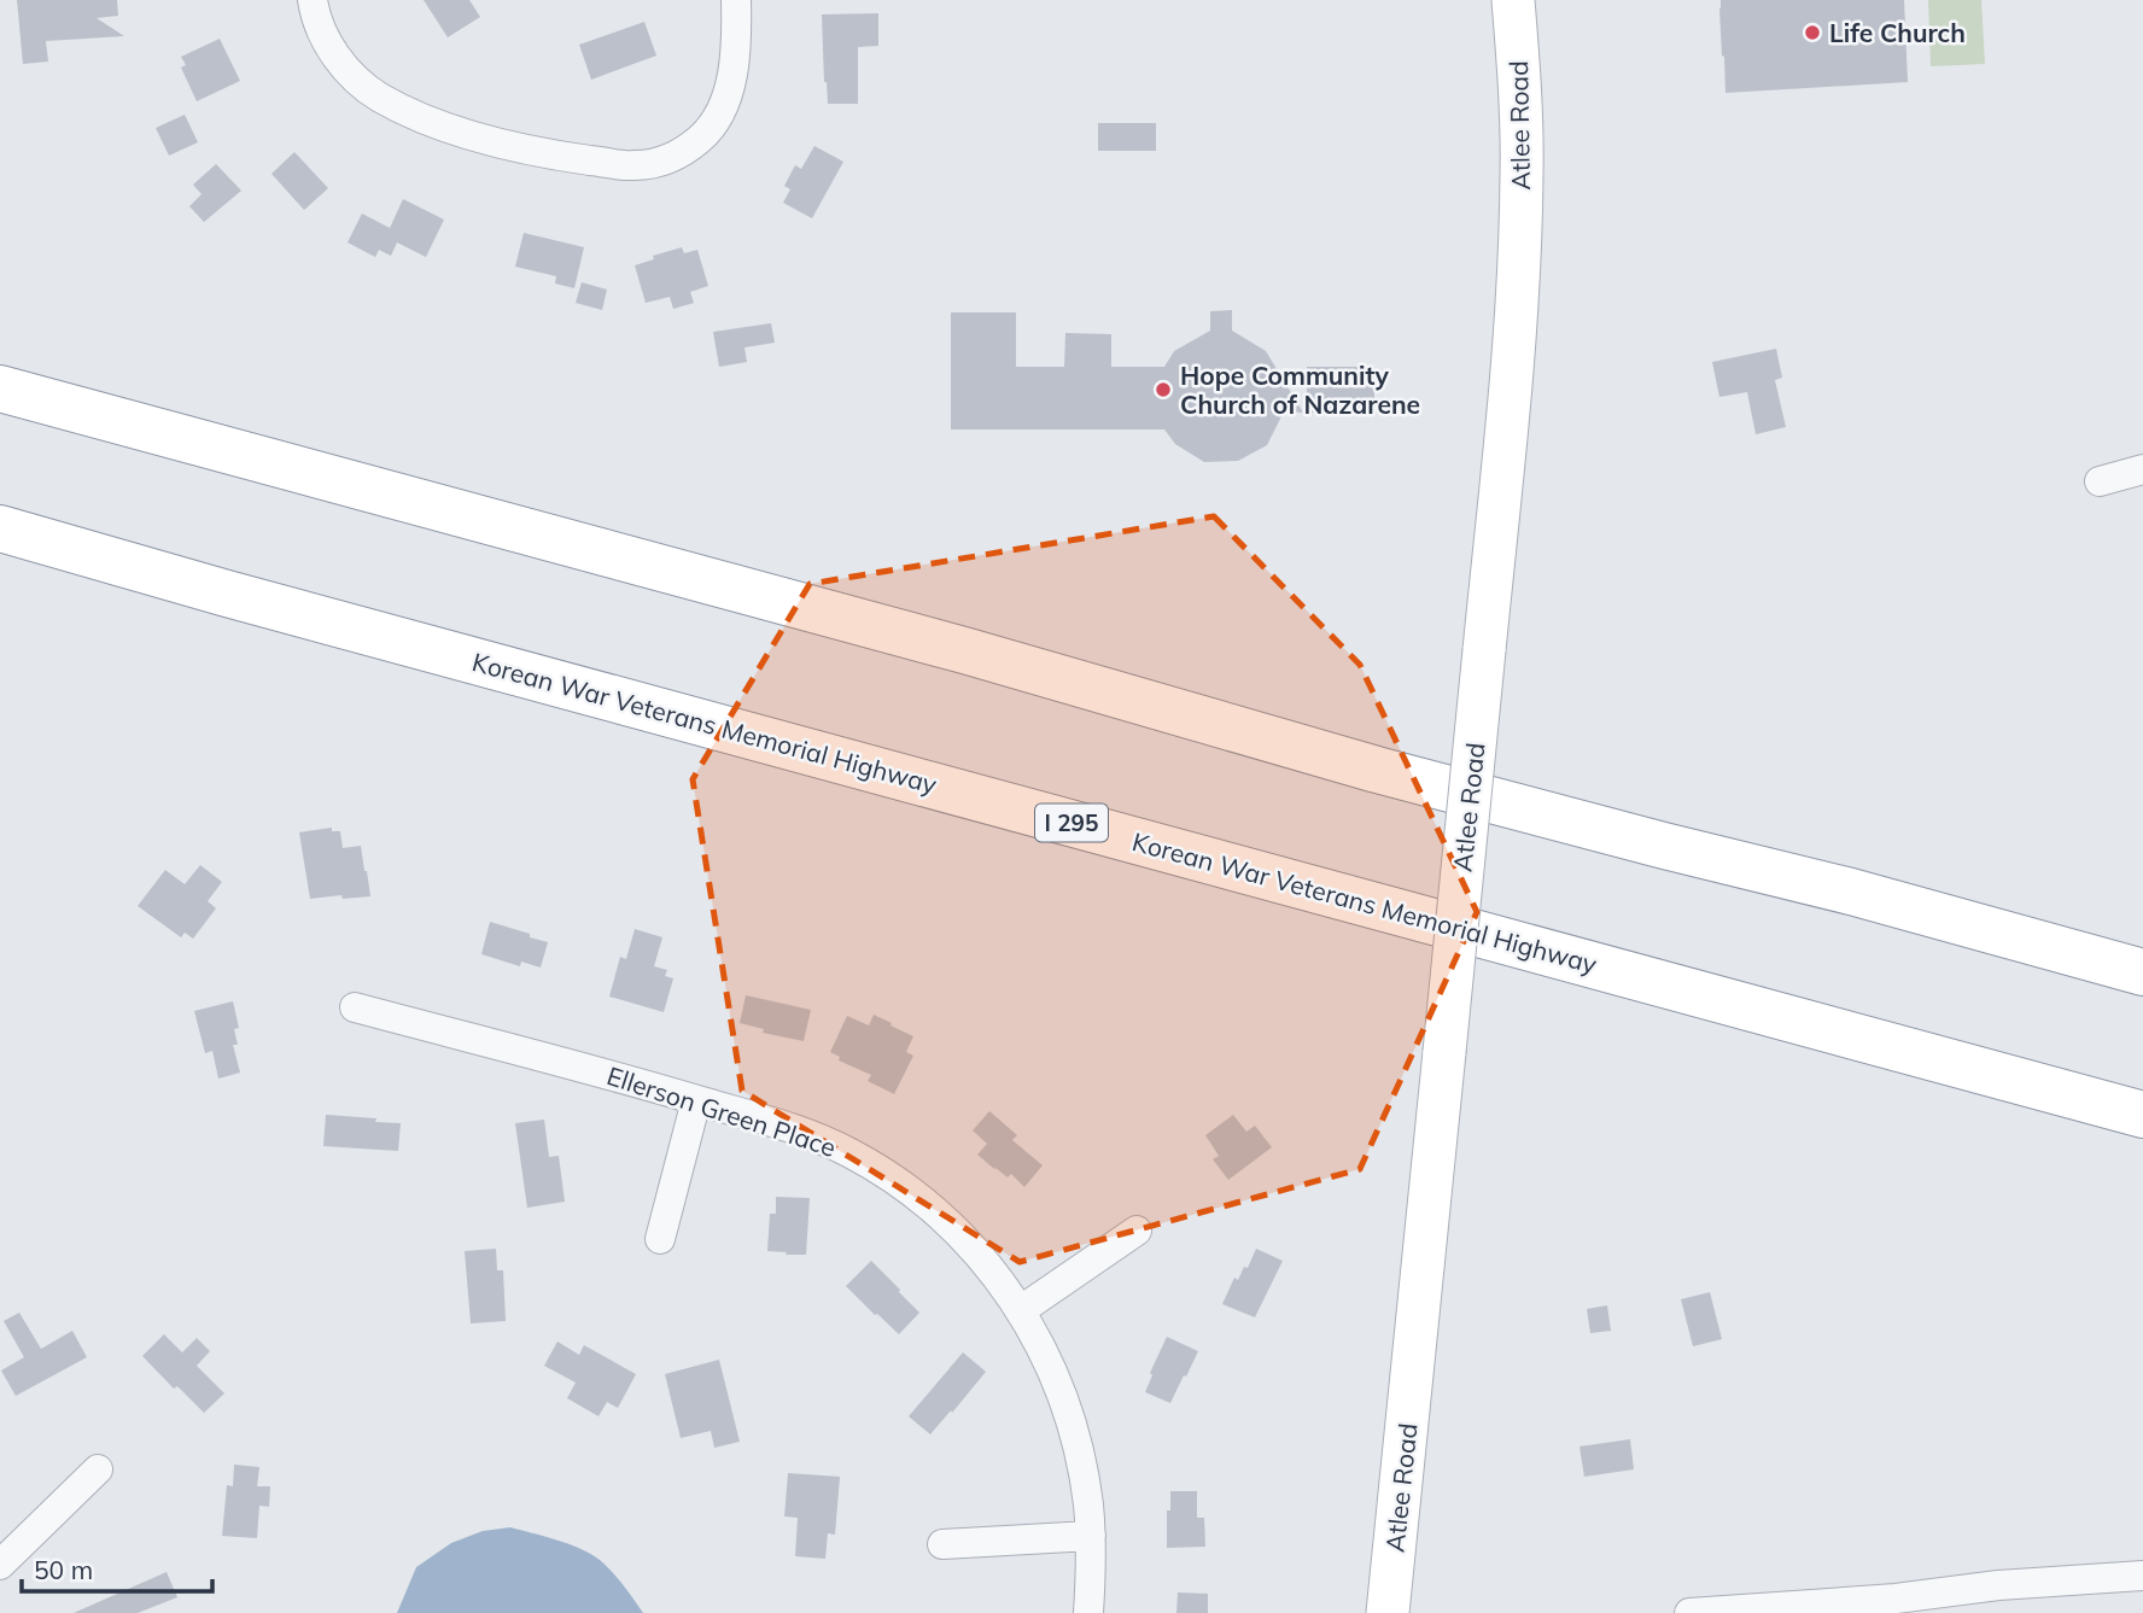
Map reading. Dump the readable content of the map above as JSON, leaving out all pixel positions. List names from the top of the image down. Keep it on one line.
{"streets":{"highway":["Korean War Veterans Memorial Highway","I 295"],"main road":["Atlee Road"],"street":["Ellerson Green Place"]},"places":["Life Church","Hope Community Church of Nazarene"],"scale_bar":"50 m"}
